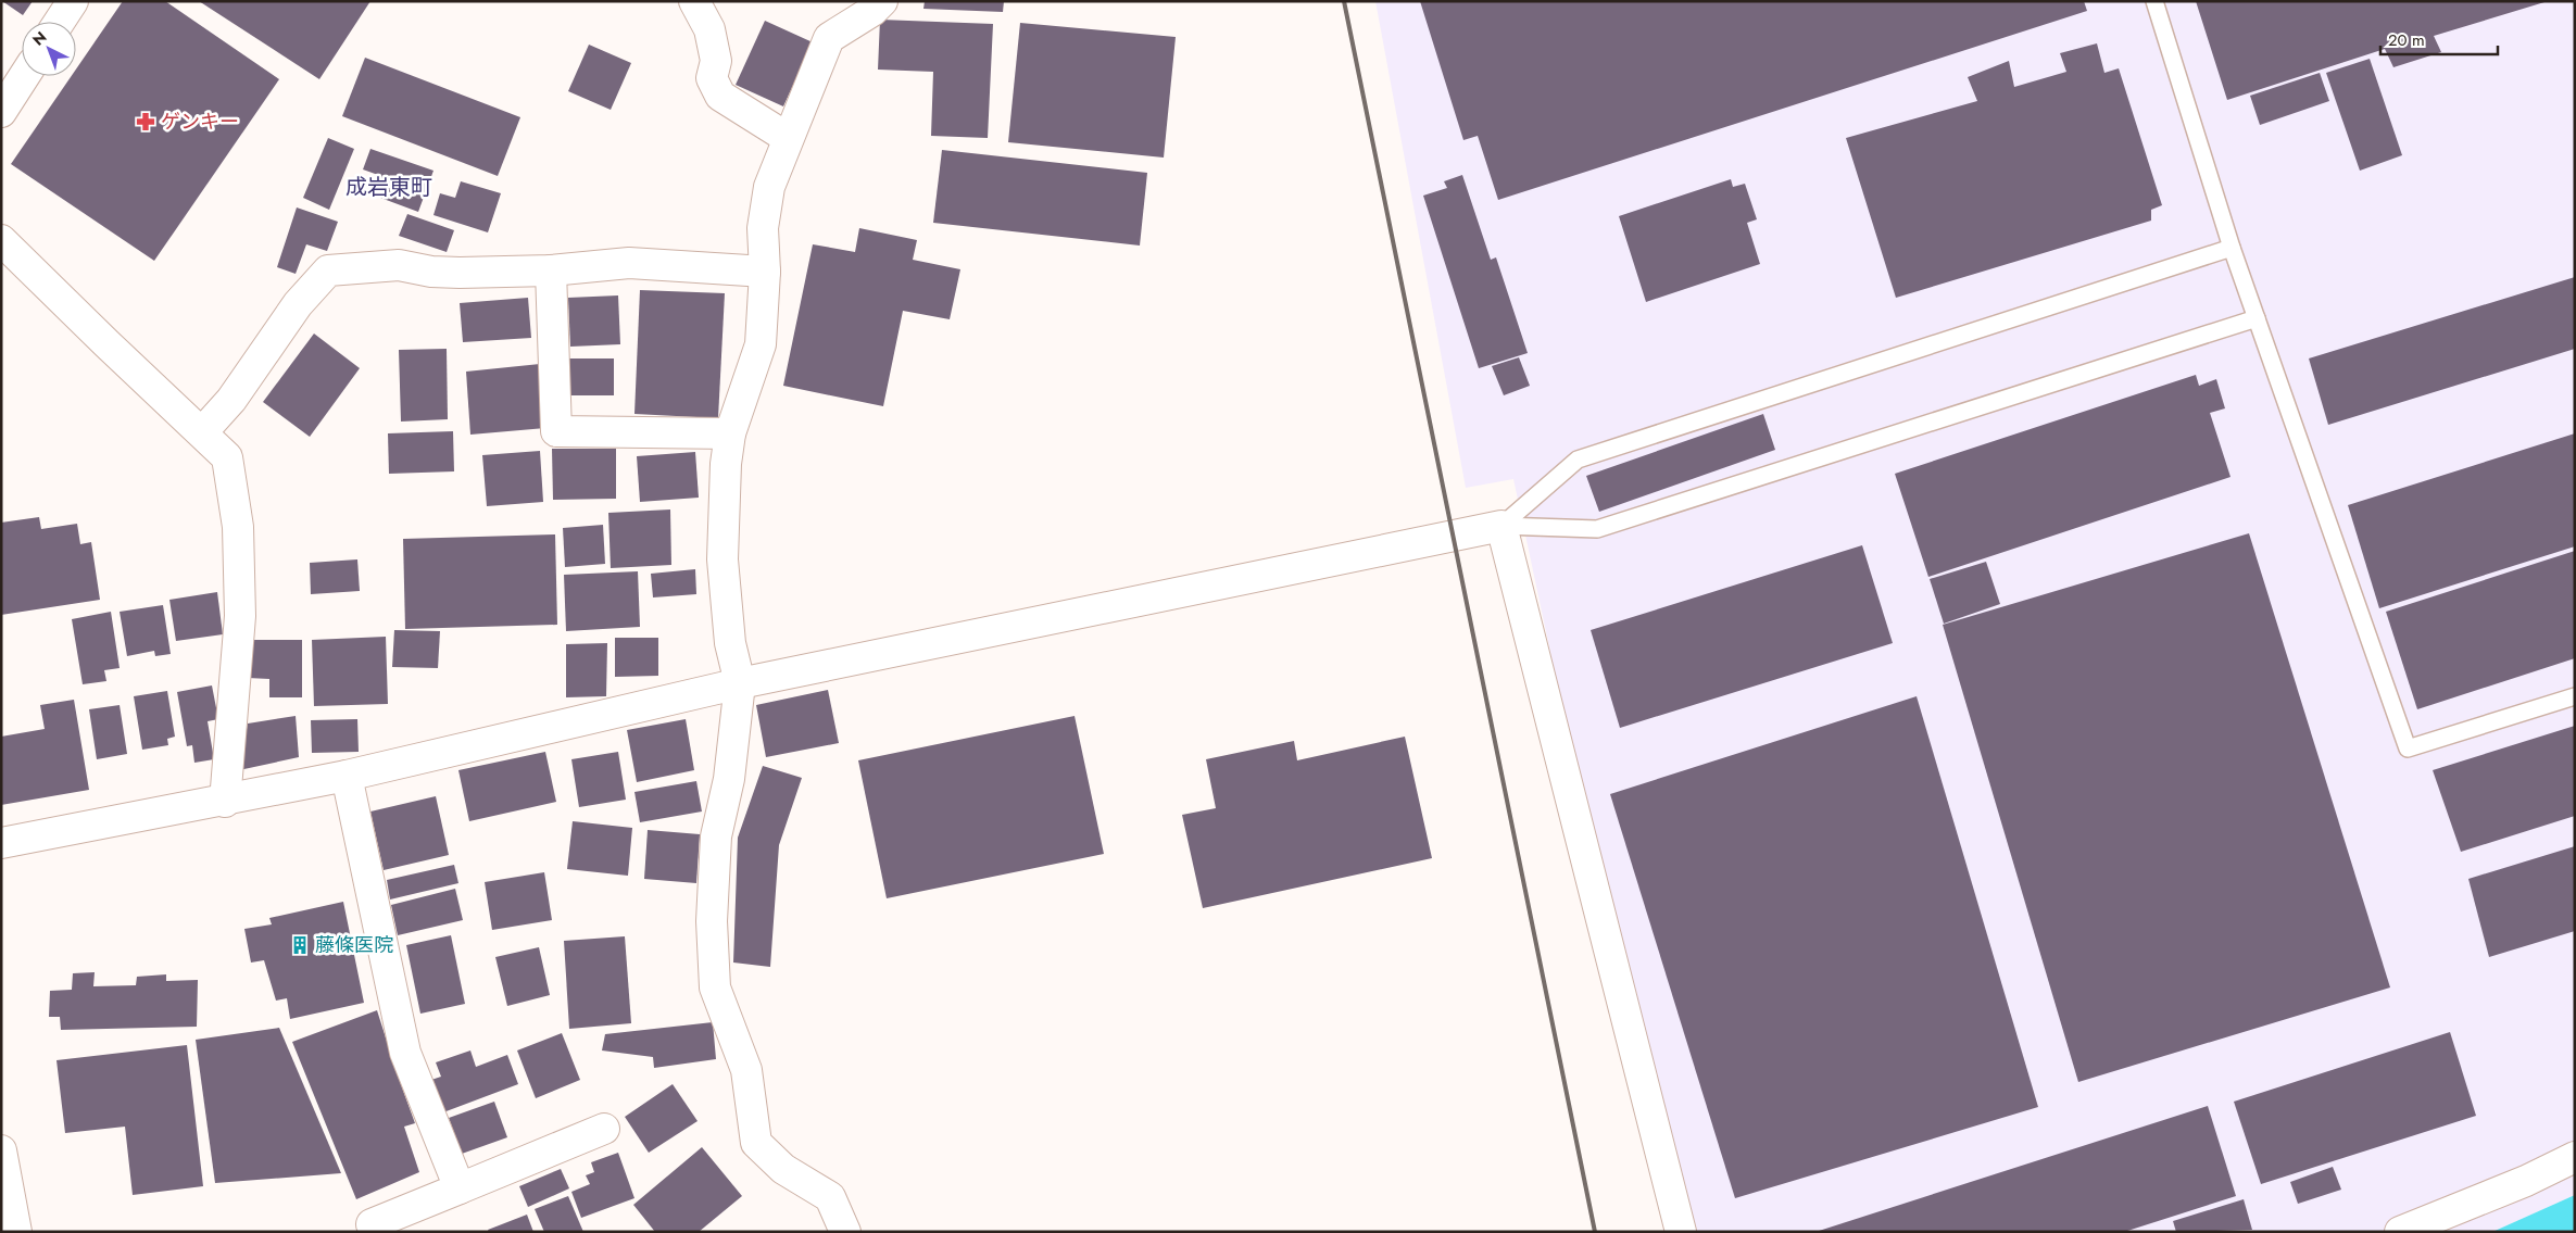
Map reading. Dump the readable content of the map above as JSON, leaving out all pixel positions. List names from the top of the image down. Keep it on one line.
{"districts":["成岩東町"],"places":{"pharmacy":["ゲンキー"],"building":["藤條医院"]},"scale_bar":"20 m","north":"top left"}
